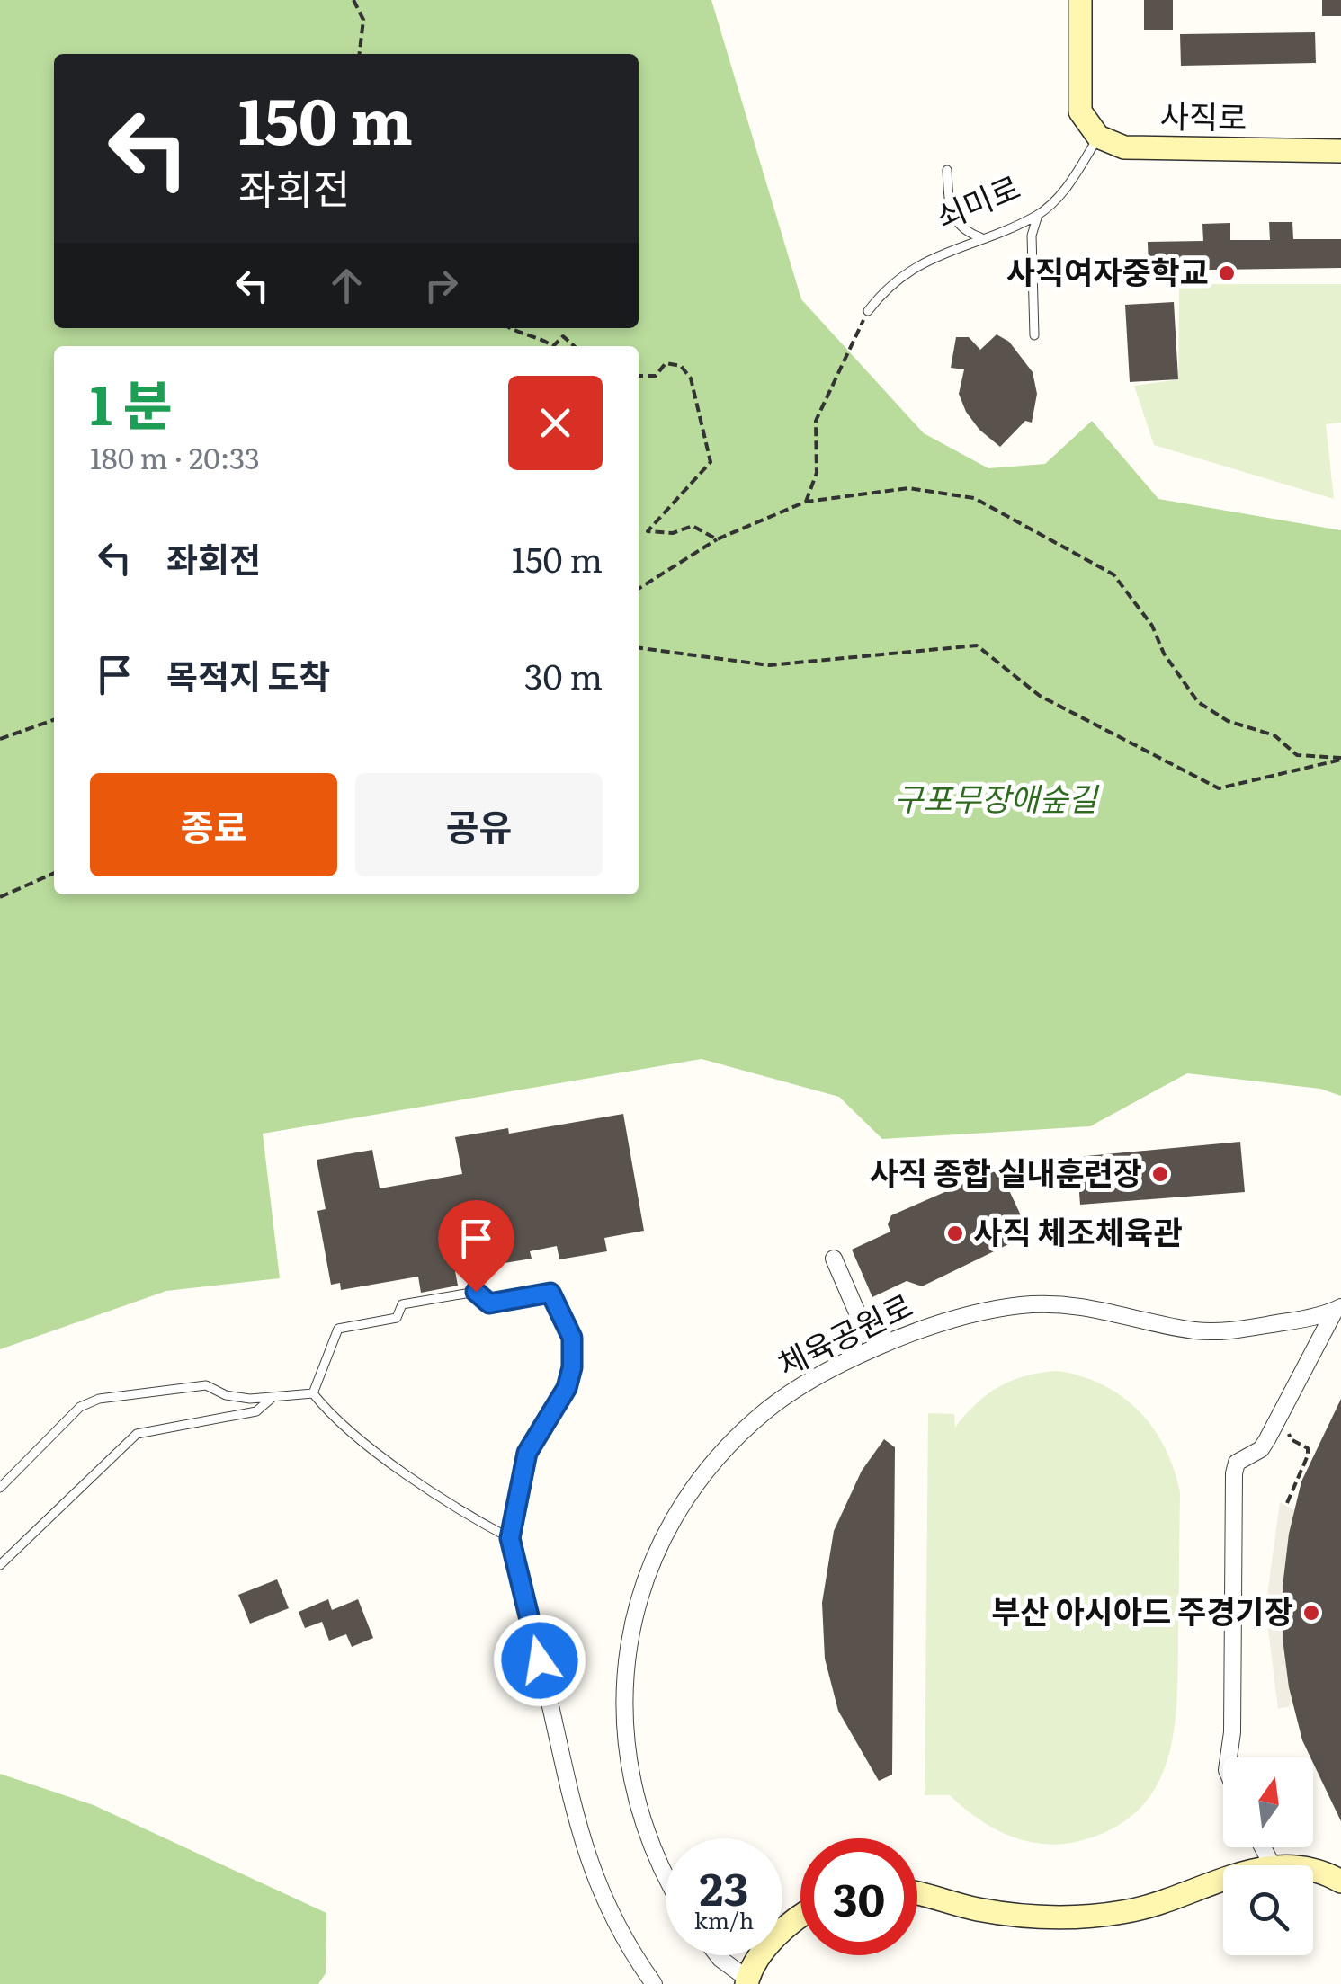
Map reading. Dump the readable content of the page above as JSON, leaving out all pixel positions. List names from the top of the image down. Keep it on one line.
{"streets":{"street":["사직로","체육공원로"],"lane":["쇠미로"]},"crossings":[["사직로","쇠미로"]],"parks":["구포무장애숲길"],"places":["사직여자중학교","사직 종합 실내훈련장","사직 체조체육관","부산 아시아드 주경기장"],"north":"top","page":{"turn":["150 m","좌회전"],"heading":["1 분","180 m · 20:33"],"list":[{"name":"좌회전","value":"150 m"},{"name":"목적지 도착","value":"30 m"}],"buttons":["종료","공유"],"speed":"23 km/h","limit":"30"}}
